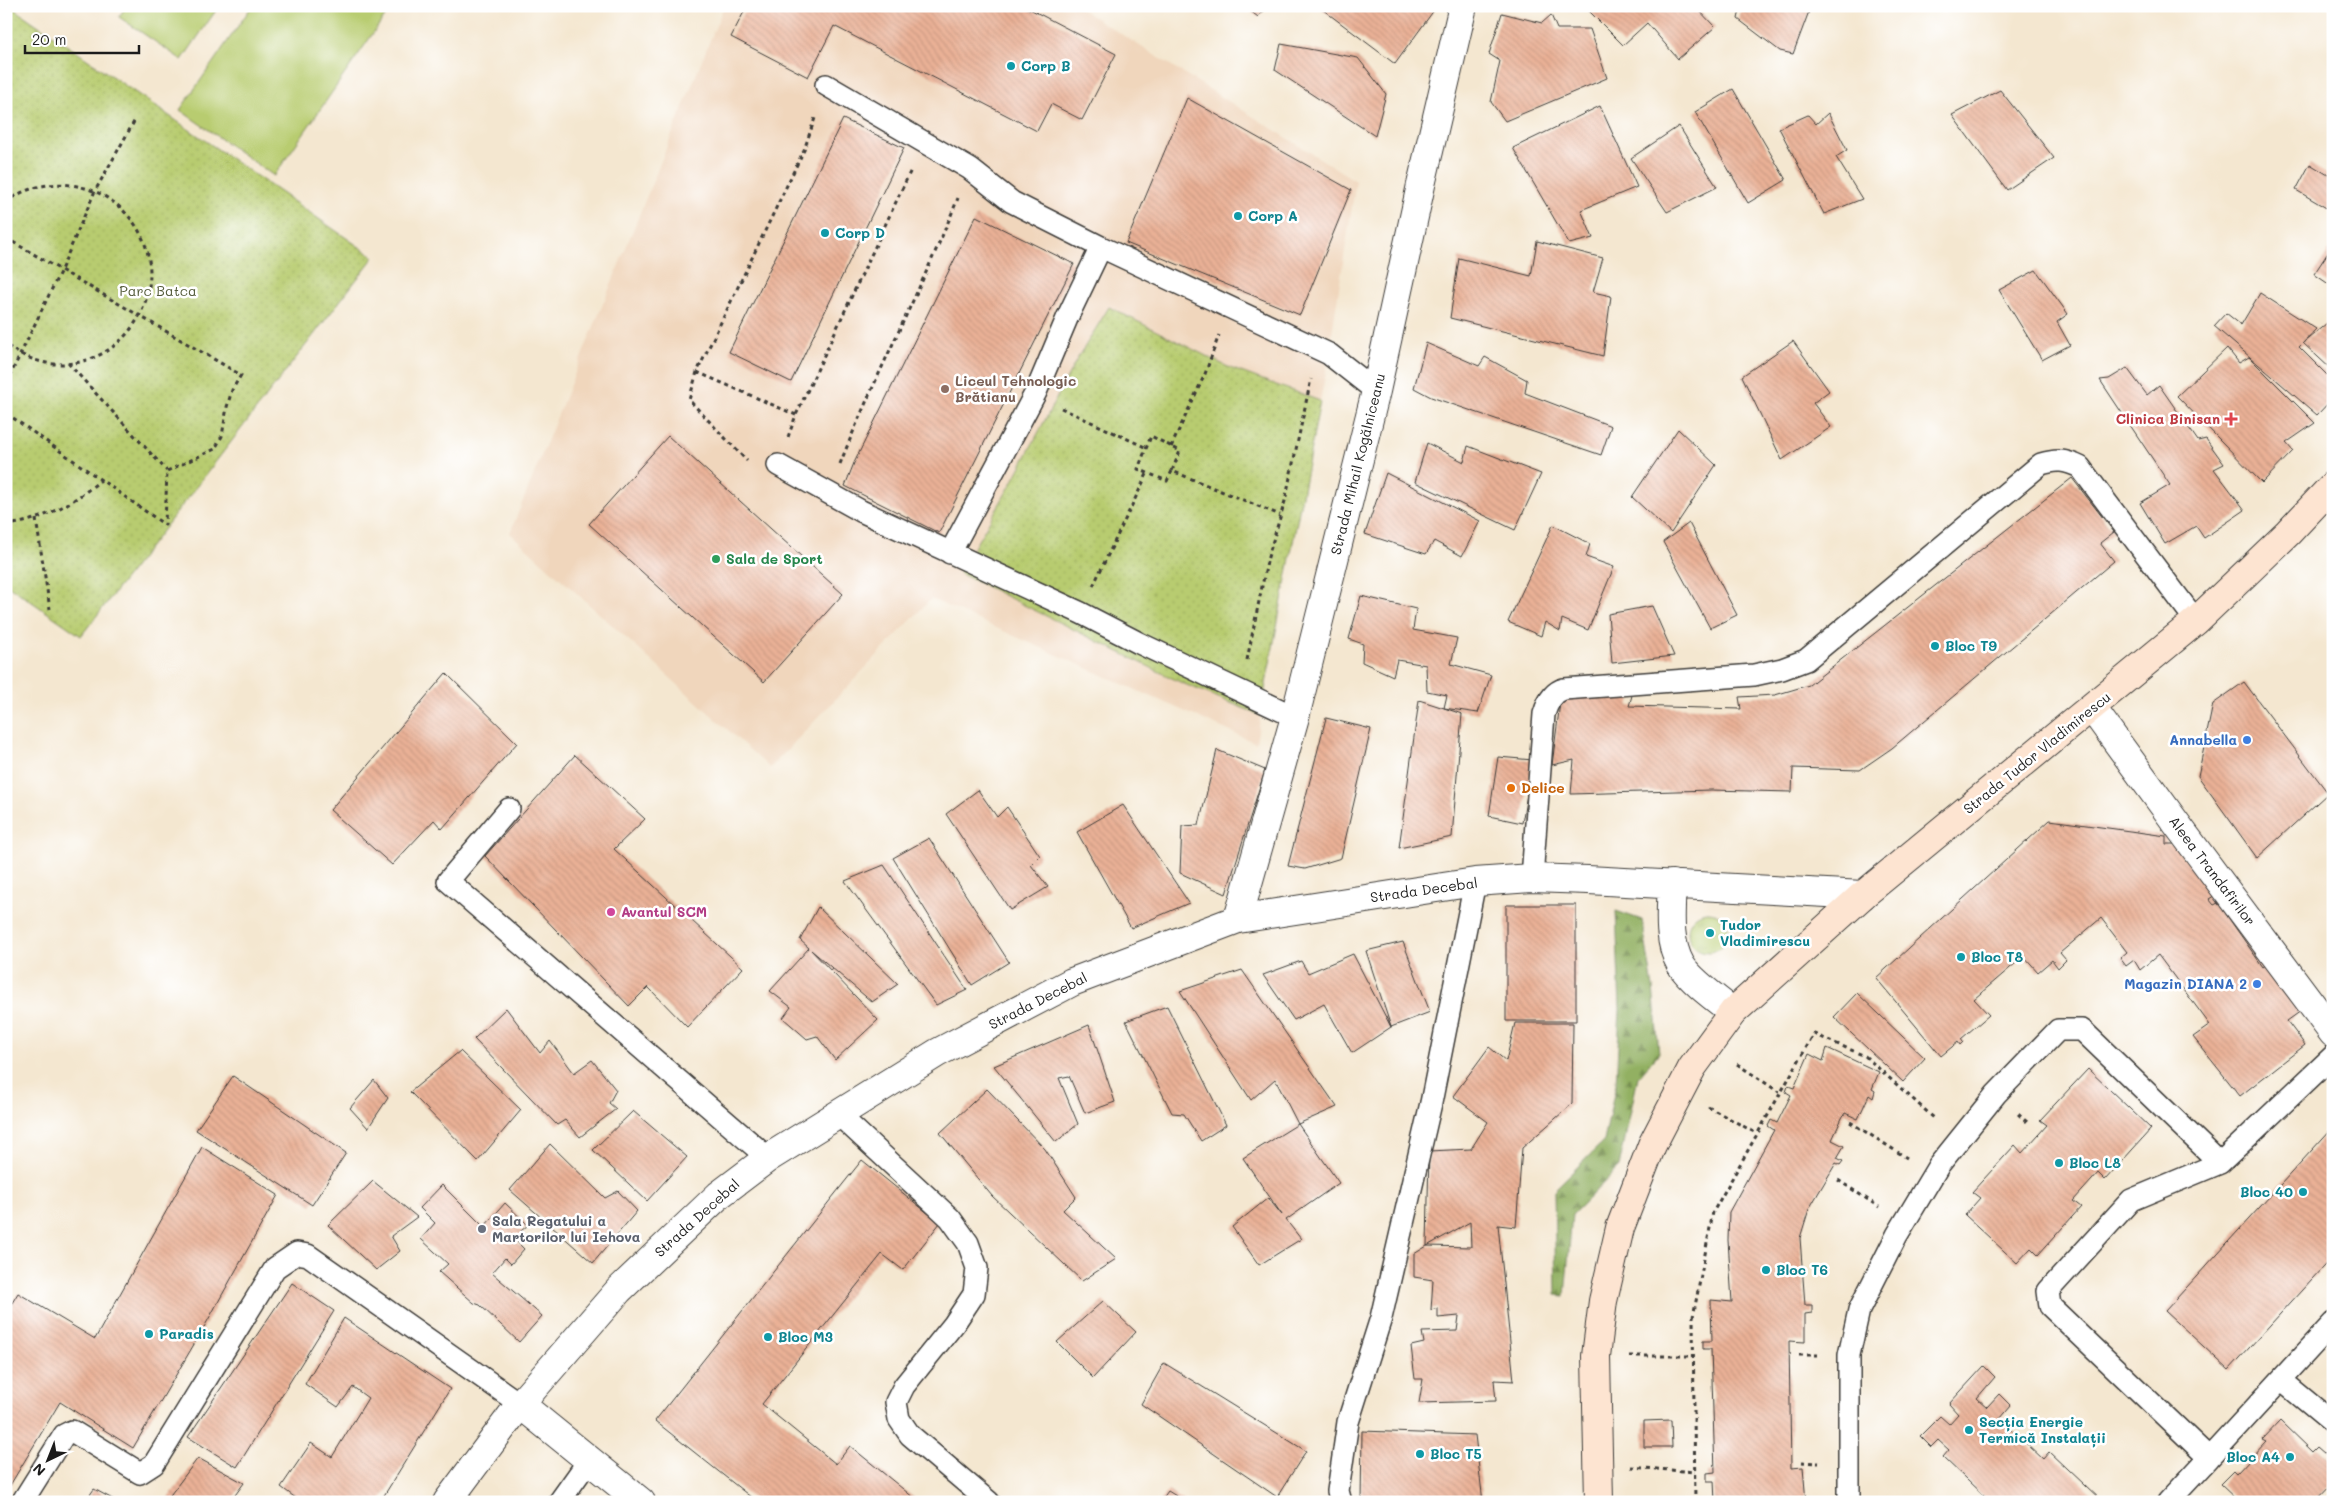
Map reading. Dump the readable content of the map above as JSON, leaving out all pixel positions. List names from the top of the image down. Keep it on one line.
{"streets":{"main road":["Strada Tudor Vladimirescu"],"street":["Strada Mihail Kogălniceanu","Aleea Trandafirilor","Strada Decebal"]},"crossings":[["Strada Mihail Kogălniceanu","Strada Decebal"],["Strada Tudor Vladimirescu","Aleea Trandafirilor"],["Strada Tudor Vladimirescu","Strada Decebal"]],"parks":["Parc Batca"],"places":{"other":["Corp B","Corp A","Corp D","Liceul Tehnologic Brătianu","Sala de Sport","Bloc T9","Annabella","Delice","Avantul SCM","Tudor Vladimirescu","Bloc T8","Magazin DIANA 2","Bloc L8","Bloc 40","Sala Regatului a Martorilor lui Iehova","Bloc T6","Paradis","Bloc M3","Secția Energie Termică Instalații","Bloc T5","Bloc A4"],"health":["Clinica Binisan"]},"scale_bar":"20 m","north":"bottom left"}
